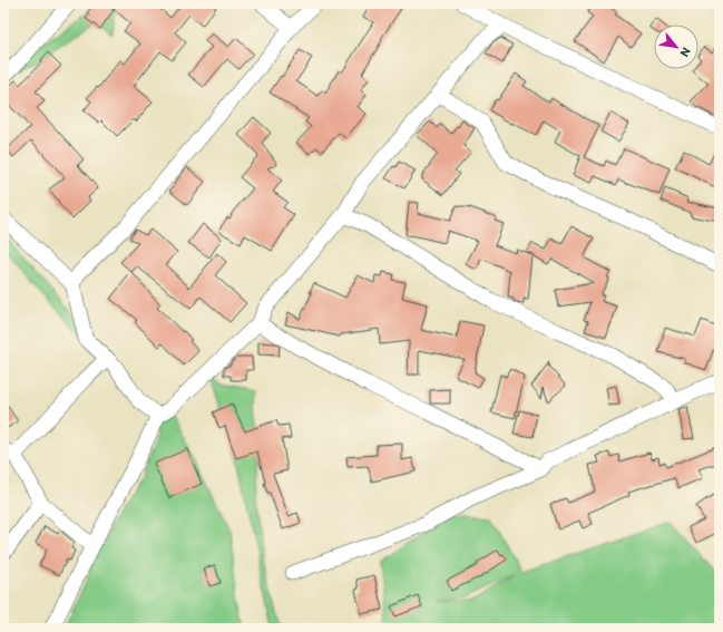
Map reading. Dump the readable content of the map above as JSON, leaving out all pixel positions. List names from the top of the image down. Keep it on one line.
{"north":"bottom right"}
